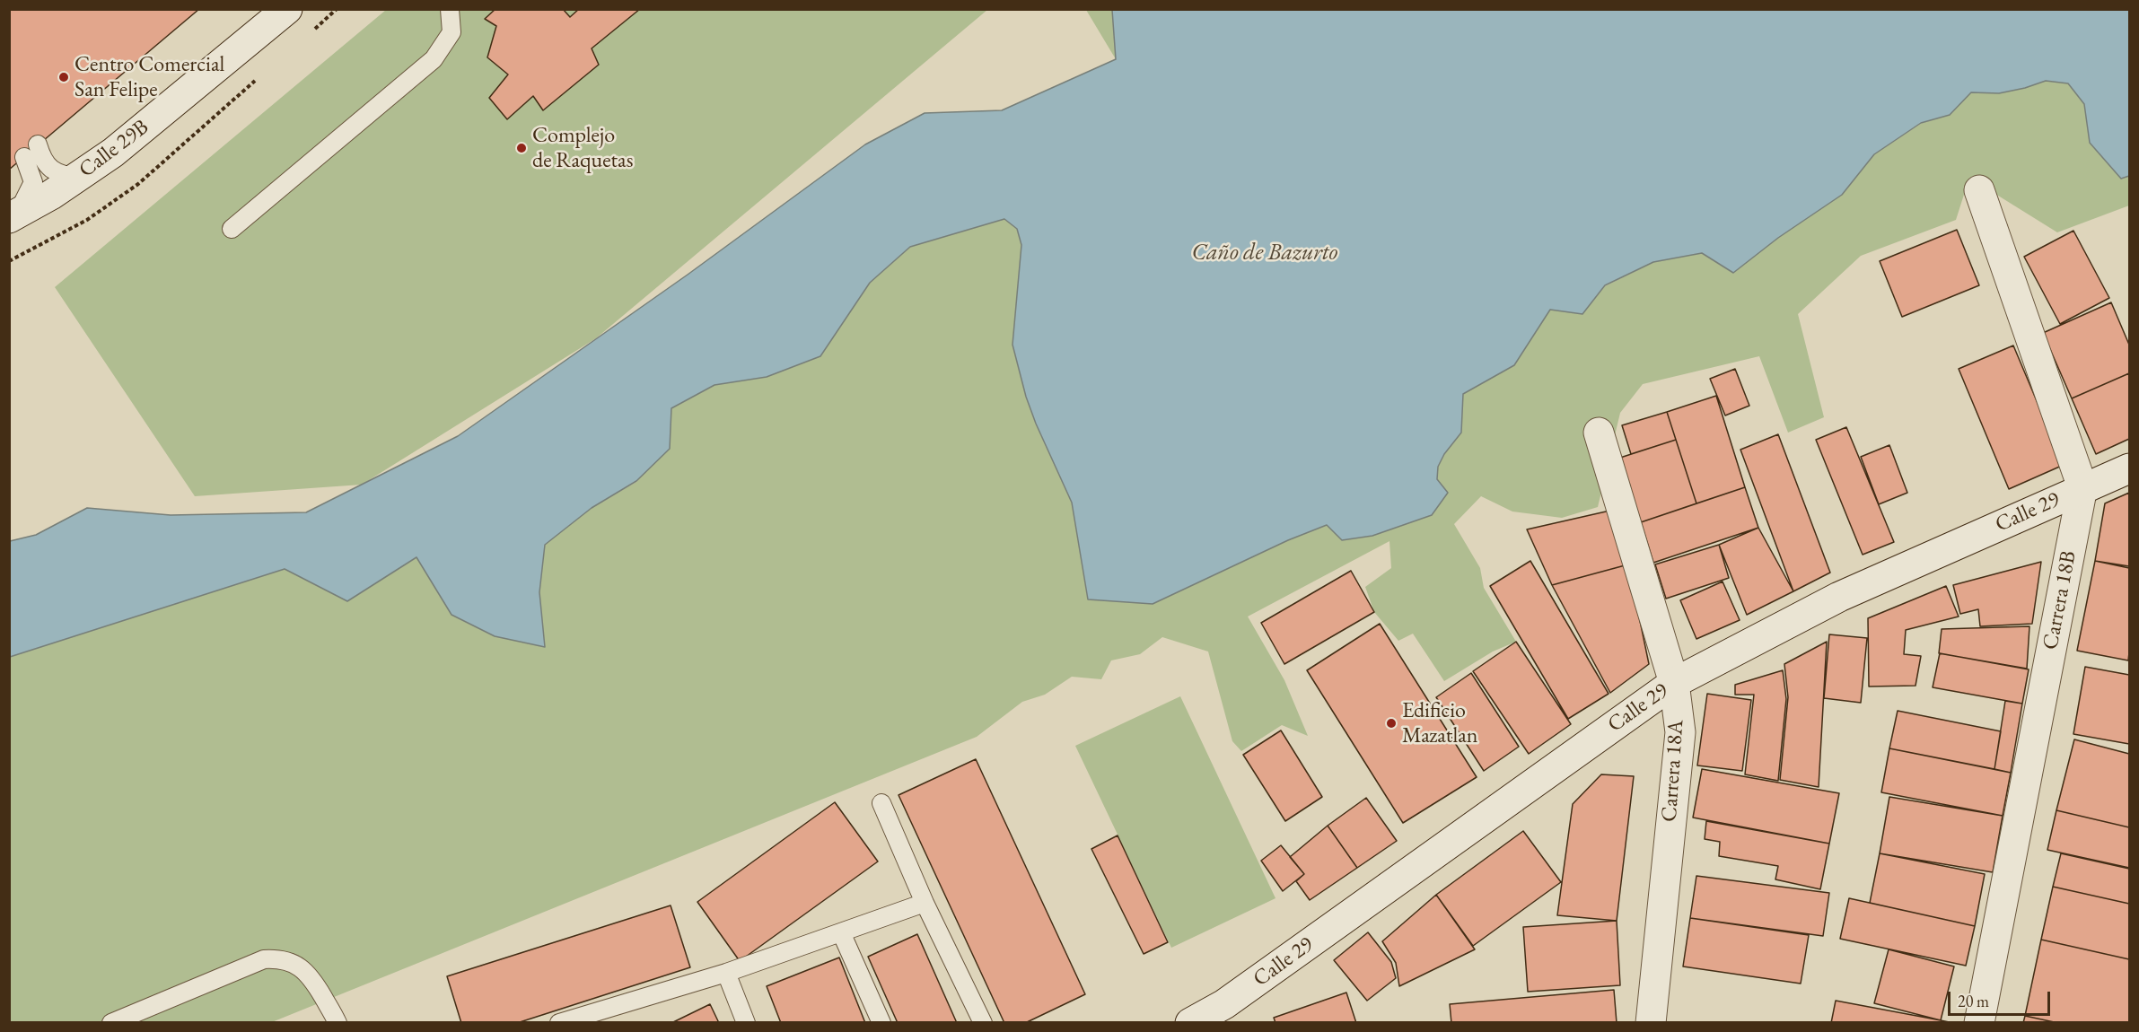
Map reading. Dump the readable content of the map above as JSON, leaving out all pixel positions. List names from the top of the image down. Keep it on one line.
{"streets":{"street":["Calle 29B","Calle 29","Carrera 18B","Carrera 18A"]},"crossings":[["Calle 29","Carrera 18B"],["Calle 29","Carrera 18A"]],"water":["Caño de Bazurto"],"places":["Centro Comercial San Felipe","Complejo de Raquetas","Edificio Mazatlan"],"scale_bar":"20 m"}
